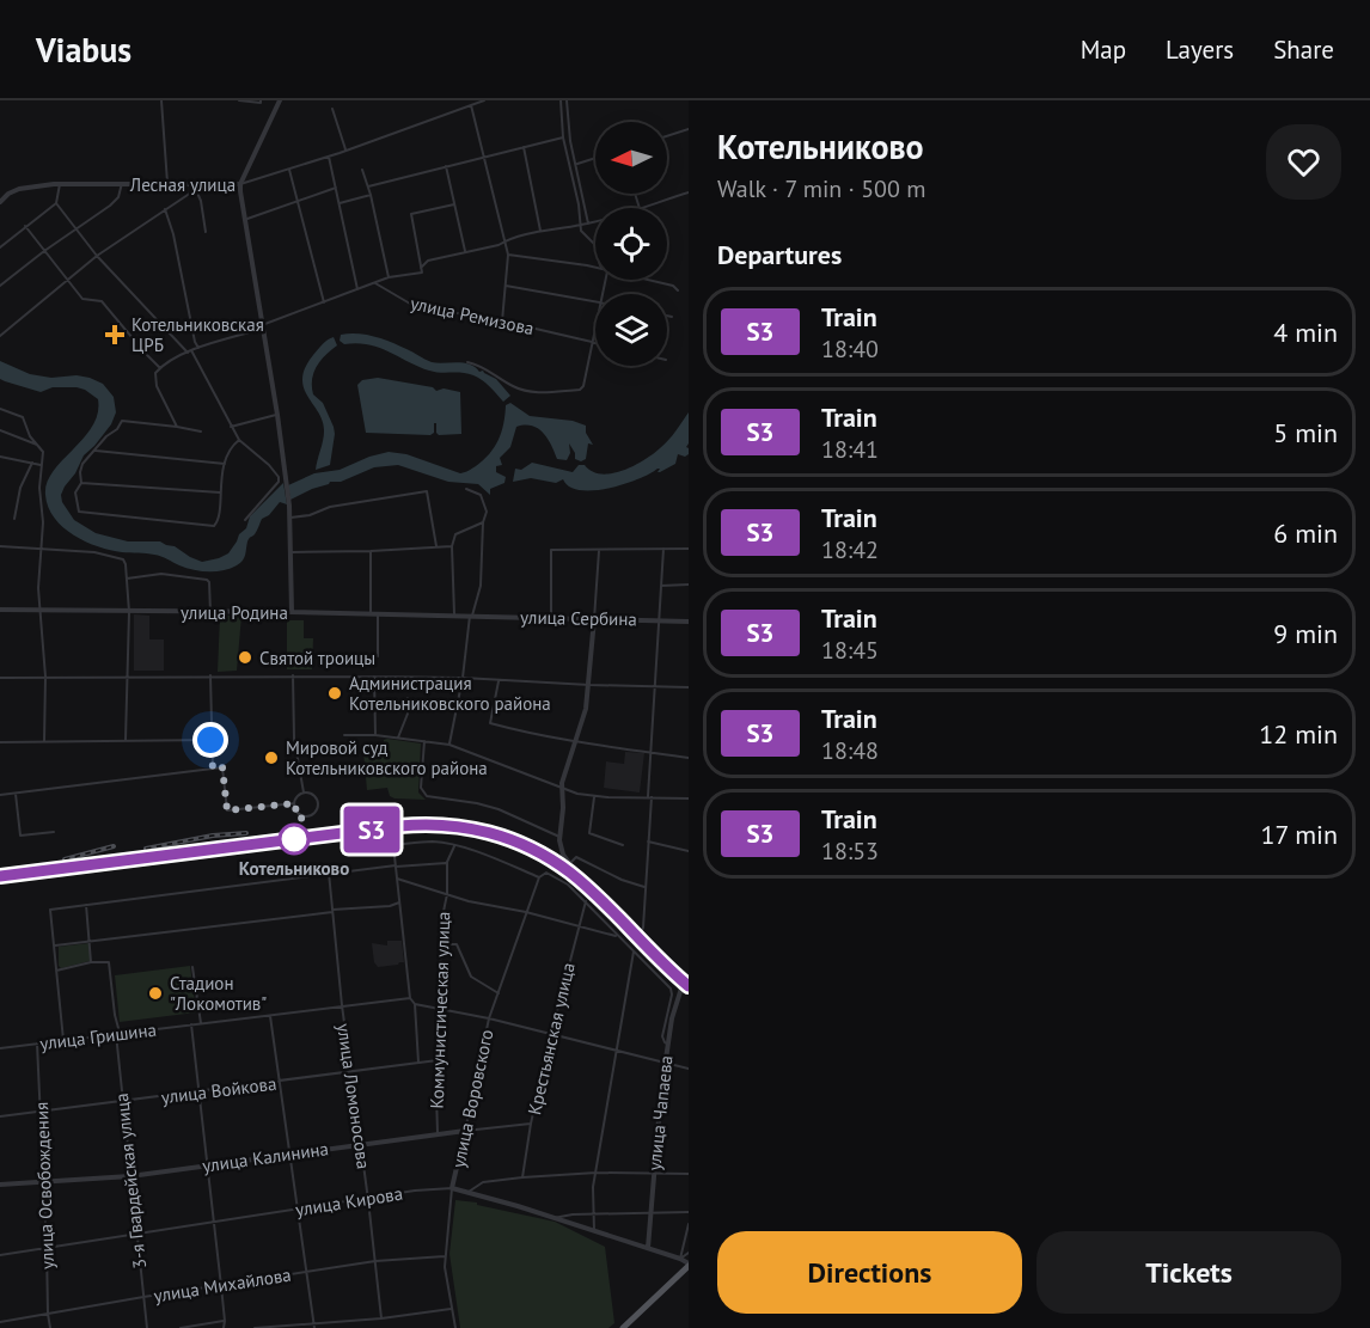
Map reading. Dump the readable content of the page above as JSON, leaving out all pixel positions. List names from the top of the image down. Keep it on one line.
{"streets":{"street":["Лесная улица","улица Ремизова","улица Родина","улица Сербина","Коммунистическая улица","улица Гришина","Крестьянская улица","улица Войкова","улица Ломоносова","улица Воровского","улица Чапаева","улица Калинина","3-я Гвардейская улица","улица Освобождения","улица Кирова","улица Михайлова"]},"crossings":[["улица Родина","улица Сербина"],["Коммунистическая улица","улица Войкова"],["Коммунистическая улица","улица Калинина"],["улица Гришина","улица Ломоносова"],["улица Гришина","3-я Гвардейская улица"],["улица Гришина","улица Освобождения"],["Крестьянская улица","улица Калинина"],["улица Войкова","улица Ломоносова"],["улица Войкова","3-я Гвардейская улица"],["улица Войкова","улица Освобождения"],["улица Ломоносова","улица Калинина"],["улица Ломоносова","улица Кирова"],["улица Ломоносова","улица Михайлова"],["улица Воровского","улица Калинина"],["улица Воровского","улица Кирова"],["улица Воровского","улица Михайлова"],["улица Чапаева","улица Кирова"],["улица Калинина","3-я Гвардейская улица"],["улица Калинина","улица Освобождения"],["3-я Гвардейская улица","улица Кирова"],["3-я Гвардейская улица","улица Михайлова"],["улица Освобождения","улица Кирова"],["улица Освобождения","улица Михайлова"]],"places":{"health":["Котельниковская ЦРБ"],"other":["Святой троицы","Администрация Котельниковского района","Мировой суд Котельниковского района","Котельниково","Стадион \"Локомотив\""]},"north":"left","page":{"header":"Viabus","nav":["Map","Layers","Share"],"on_map":"S3","heading":[["Котельниково","Walk · 7 min · 500 m"],"Departures"],"list":[{"mark":"S3","name":"Train","note":"18:40","value":"4 min"},{"mark":"S3","name":"Train","note":"18:41","value":"5 min"},{"mark":"S3","name":"Train","note":"18:42","value":"6 min"},{"mark":"S3","name":"Train","note":"18:45","value":"9 min"},{"mark":"S3","name":"Train","note":"18:48","value":"12 min"},{"mark":"S3","name":"Train","note":"18:53","value":"17 min"}],"buttons":["Directions","Tickets"]}}
